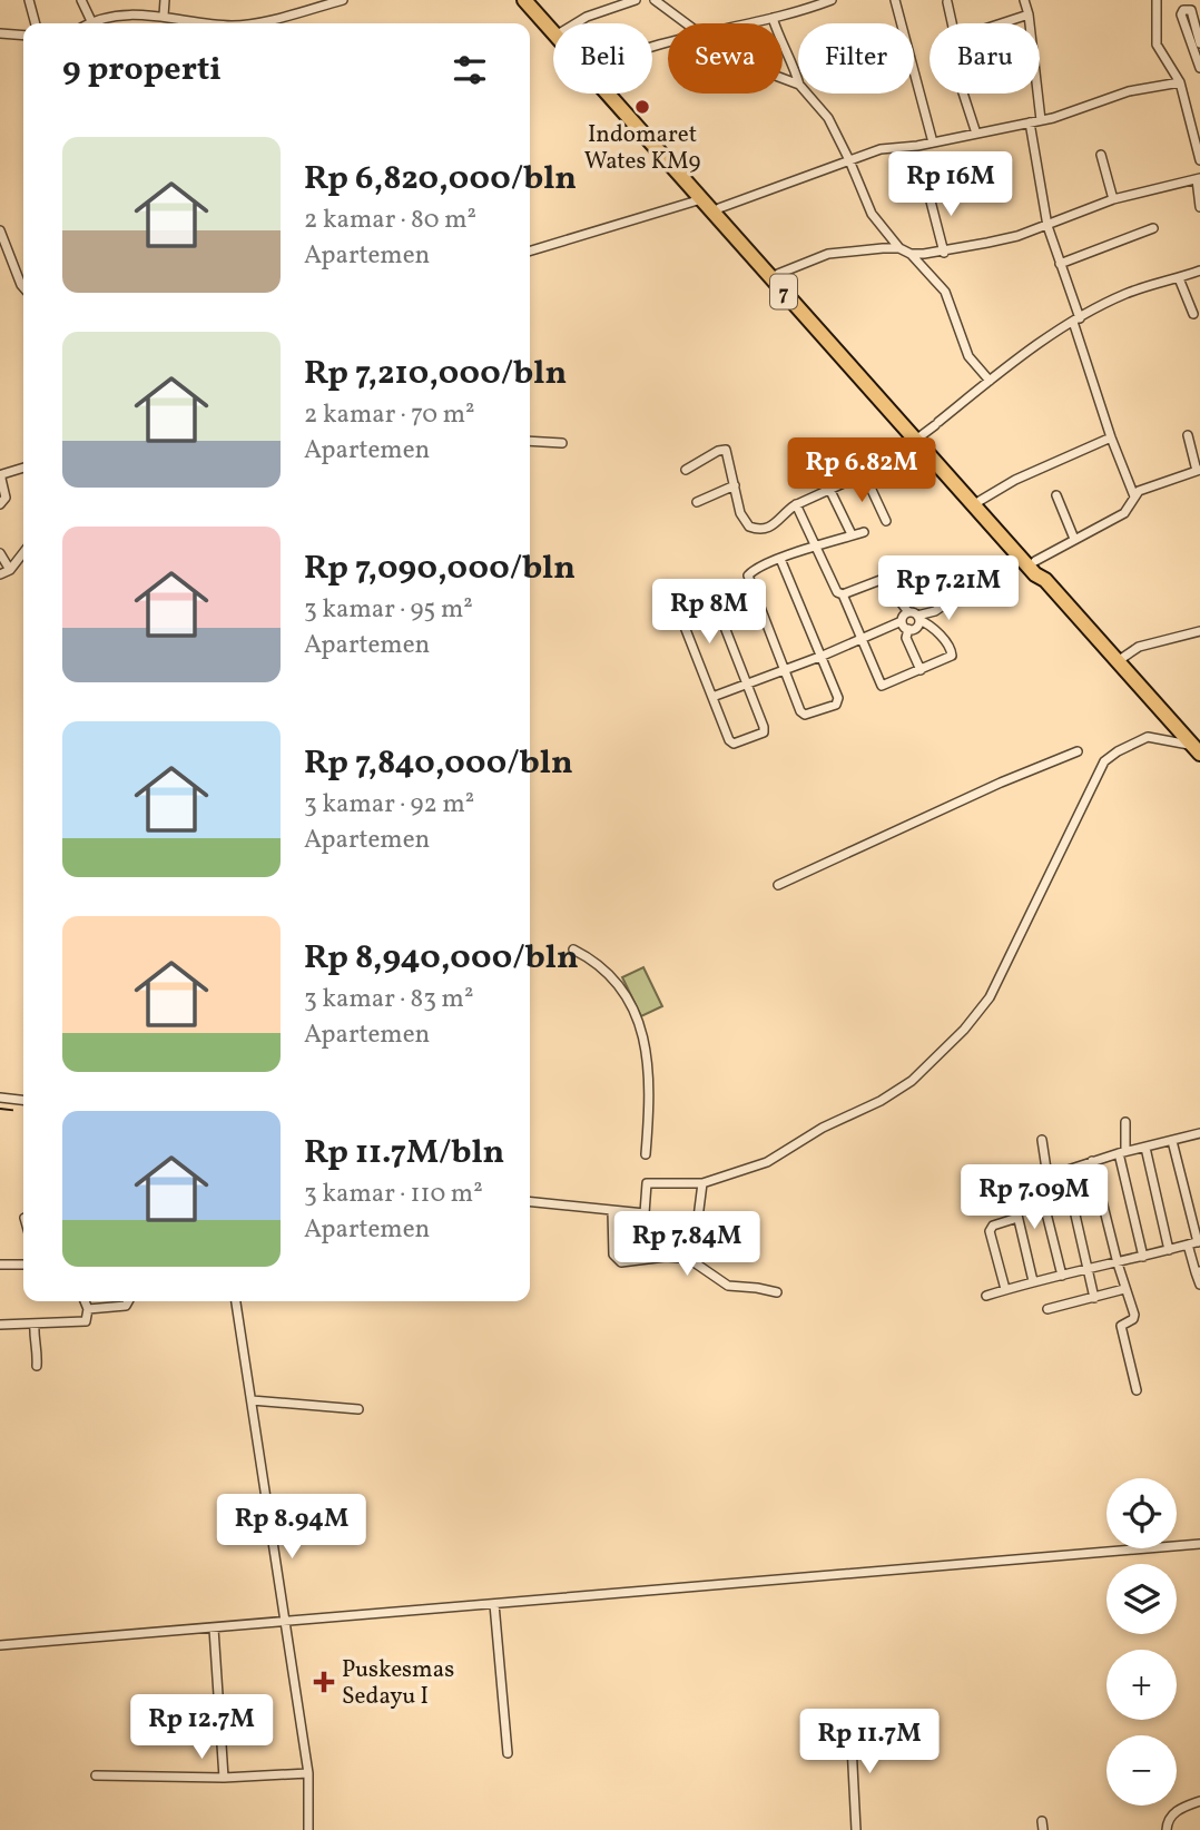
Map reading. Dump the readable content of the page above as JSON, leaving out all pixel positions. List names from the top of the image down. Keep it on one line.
{"streets":{"highway":["7"]},"places":{"other":["Indomaret Wates KM9"],"health":["Puskesmas Sedayu I"]},"page":{"chip":["Beli","Sewa","Filter","Baru"],"heading":"9 properti","list":[{"name":"Rp 6,820,000/bln","note":"2 kamar · 80 m² · Apartemen"},{"name":"Rp 7,210,000/bln","note":"2 kamar · 70 m² · Apartemen"},{"name":"Rp 7,090,000/bln","note":"3 kamar · 95 m² · Apartemen"},{"name":"Rp 7,840,000/bln","note":"3 kamar · 92 m² · Apartemen"},{"name":"Rp 8,940,000/bln","note":"3 kamar · 83 m² · Apartemen"},{"name":"Rp 11.7M/bln","note":"3 kamar · 110 m² · Apartemen"}],"price":["Rp 16M","Rp 6.82M","Rp 7.21M","Rp 8M","Rp 7.09M","Rp 7.84M","Rp 8.94M","Rp 12.7M","Rp 11.7M"],"map_buttons":["+","−"]}}
